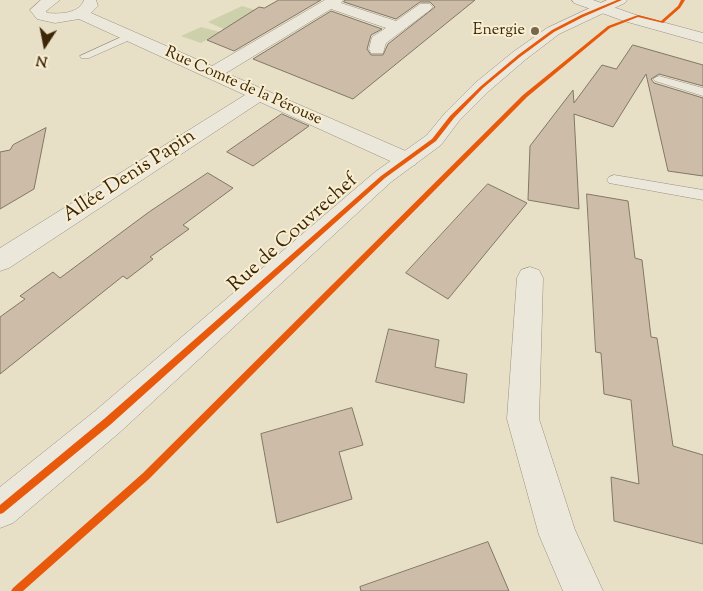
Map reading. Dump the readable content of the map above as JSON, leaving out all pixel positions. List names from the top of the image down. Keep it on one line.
{"streets":{"street":["Rue Comte de la Pérouse","Allée Denis Papin","Rue de Couvrechef"]},"crossings":[["Rue Comte de la Pérouse","Allée Denis Papin"],["Rue Comte de la Pérouse","Rue de Couvrechef"]],"places":["Energie"],"north":"bottom"}
